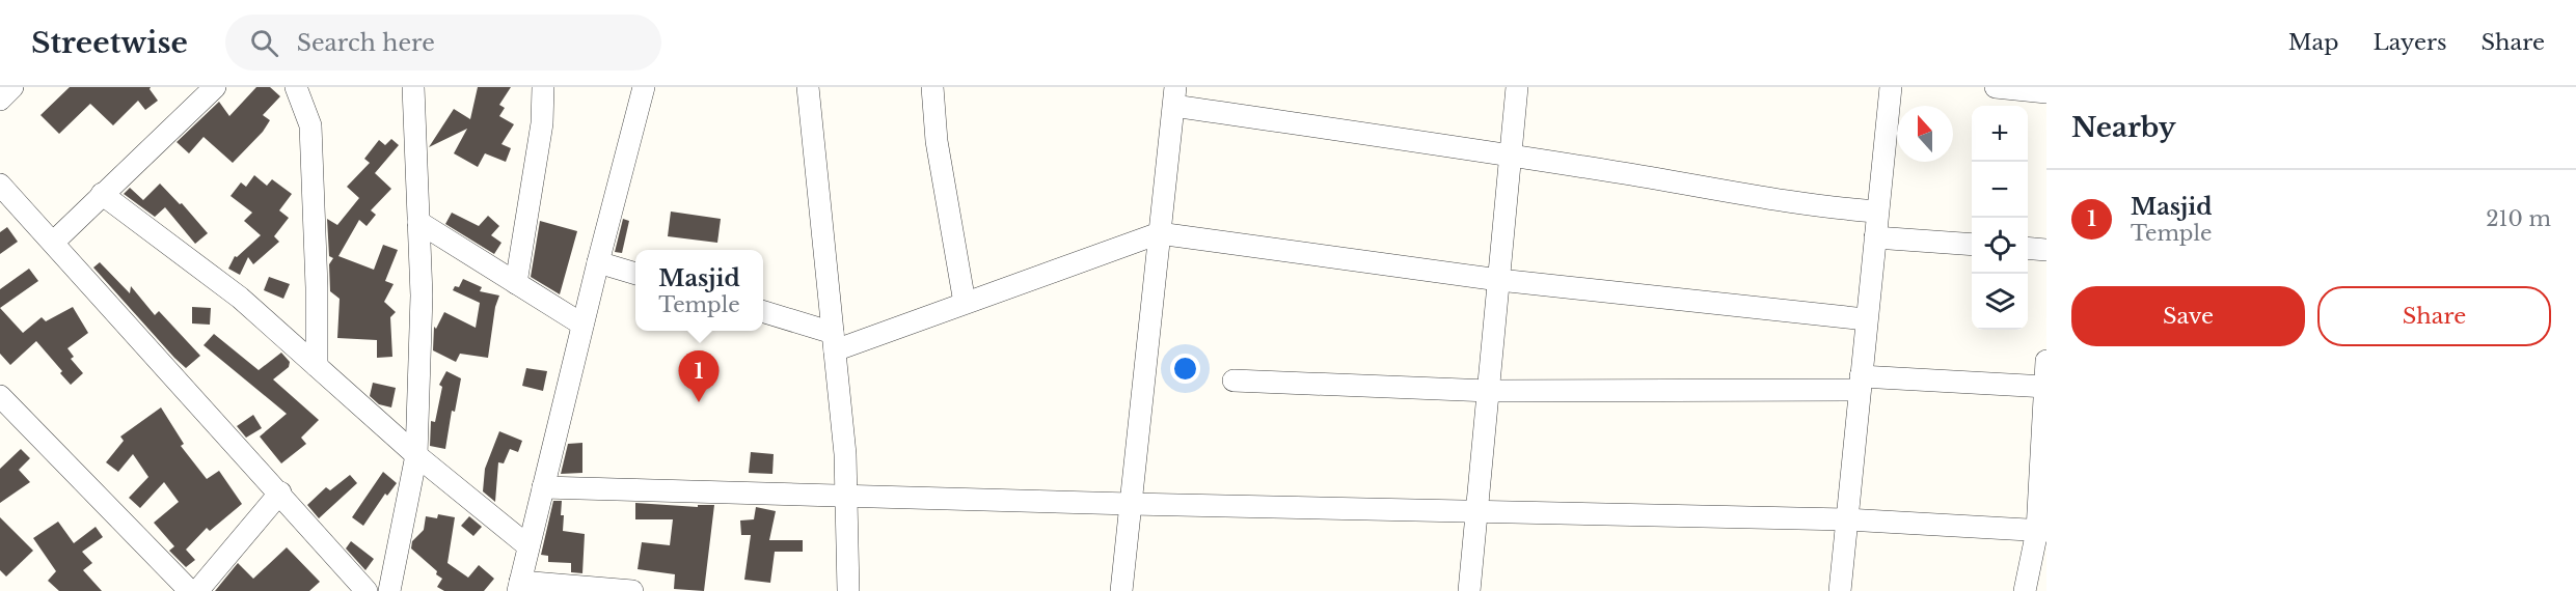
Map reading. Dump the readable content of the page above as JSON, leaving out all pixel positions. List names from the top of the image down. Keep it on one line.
{"north":"top","page":{"header":"Streetwise","search":"Search here","nav":["Map","Layers","Share"],"heading":"Nearby","map_buttons":["+","−"],"list":[{"mark":"1","name":"Masjid","note":"Temple","value":"210 m"}],"popup":["Masjid","Temple"],"buttons":["Save","Share"],"pins":"1"}}
